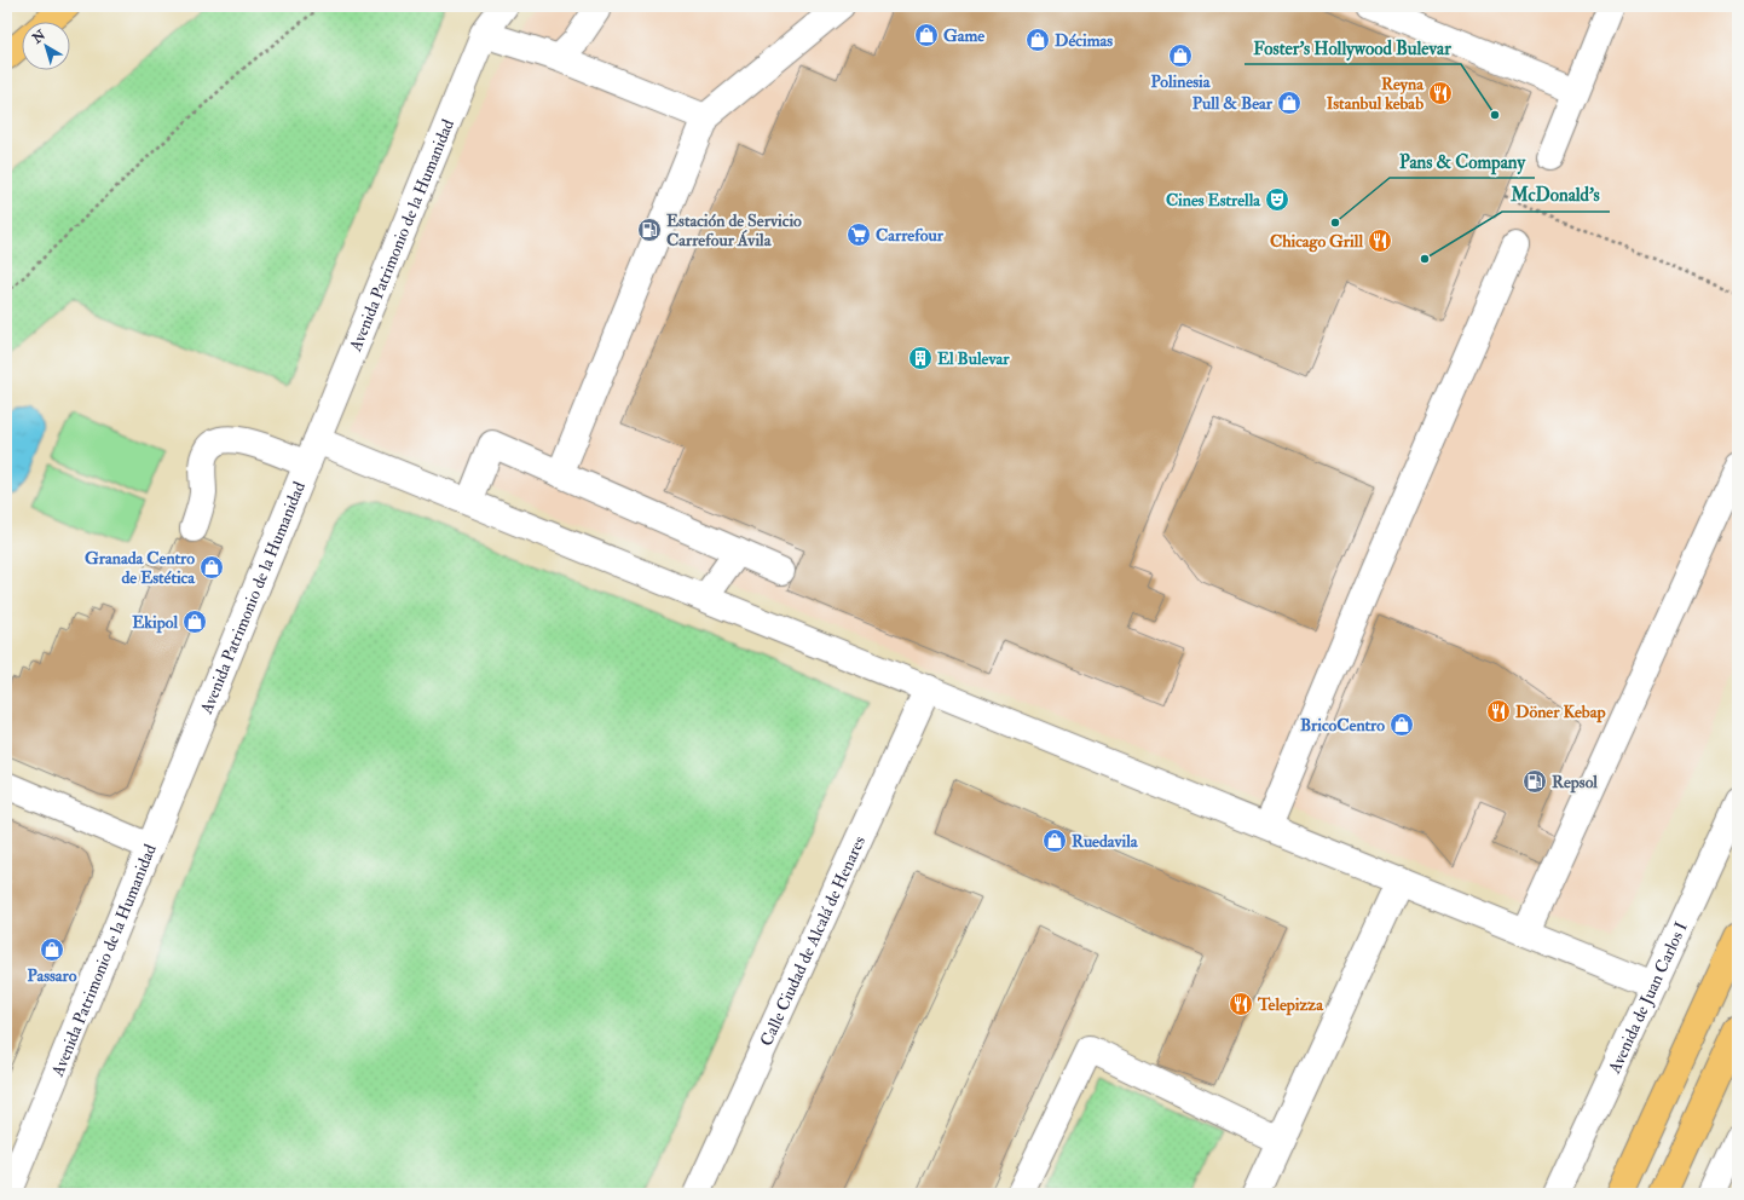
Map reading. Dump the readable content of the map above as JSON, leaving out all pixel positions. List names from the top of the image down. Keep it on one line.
{"streets":{"street":["Avenida Patrimonio de la Humanidad","Calle Ciudad de Alcalá de Henares","Avenida de Juan Carlos I"]},"places":{"shop":["Game","Décimas","Polinesia","Pull & Bear","Granada Centro de Estética","Ekipol","BricoCentro","Ruedavila","Passaro"],"restaurant":["Reyna Istanbul kebab","Chicago Grill","Döner Kebap","Telepizza"],"other":["Foster's Hollywood Bulevar","Pans & Company","McDonald's"],"theatre":["Cines Estrella"],"fuel station":["Estación de Servicio Carrefour Ávila","Repsol"],"supermarket":["Carrefour"],"building":["El Bulevar"]},"north":"top left"}
